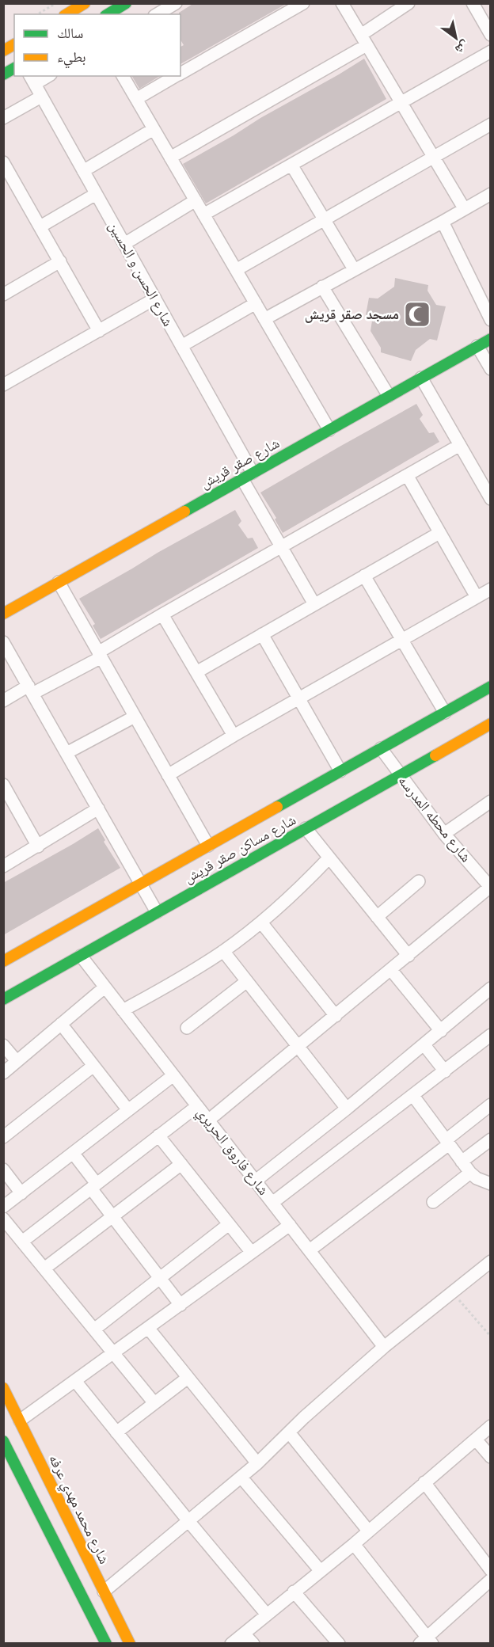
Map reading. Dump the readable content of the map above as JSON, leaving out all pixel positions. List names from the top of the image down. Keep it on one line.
{"streets":{"street":["شارع الحسن و الحسين","شارع صقر قريش","شارع محطه المدرسه","شارع مساكن صقر قريش","شارع فاروق الحريري","شارع محمد مهدي عرفه"]},"crossings":[["شارع الحسن و الحسين","شارع صقر قريش"],["شارع محطه المدرسه","شارع مساكن صقر قريش"],["شارع مساكن صقر قريش","شارع فاروق الحريري"]],"places":{"mosque":["مسجد صقر قريش"]},"legend":["سالك","بطيء"],"north":"bottom right"}
